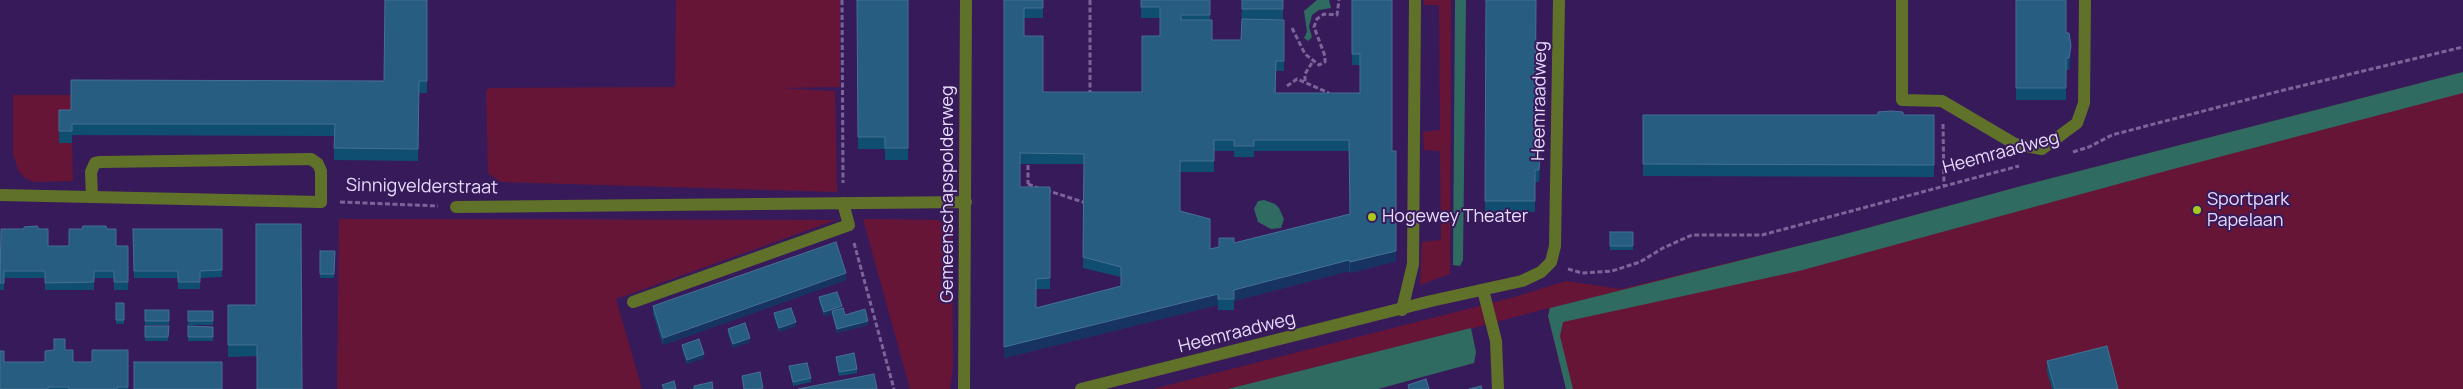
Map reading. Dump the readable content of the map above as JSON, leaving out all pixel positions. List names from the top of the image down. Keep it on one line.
{"streets":{"street":["Heemraadweg","Sinnigvelderstraat","Gemeenschapspolderweg"]},"crossings":[["Sinnigvelderstraat","Gemeenschapspolderweg"]],"places":["Sportpark Papelaan","Hogewey Theater"]}
